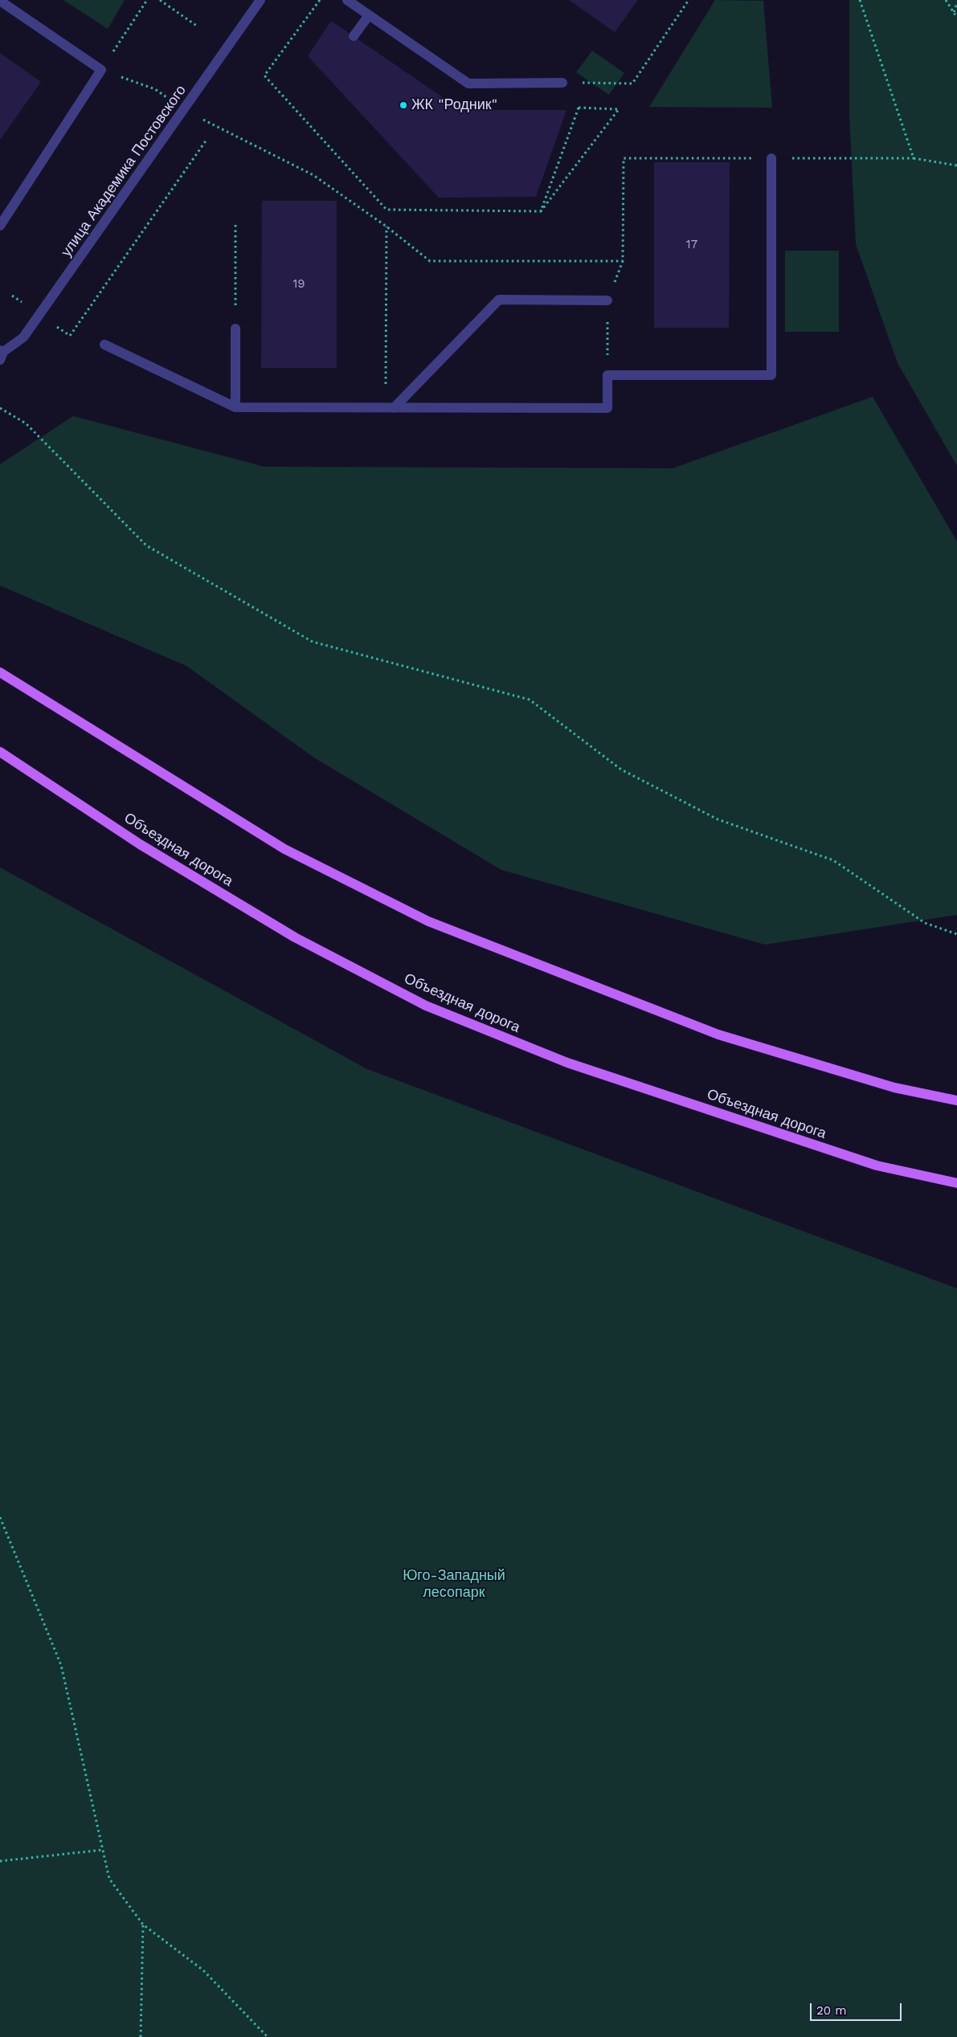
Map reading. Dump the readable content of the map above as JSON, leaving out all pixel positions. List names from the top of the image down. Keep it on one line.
{"streets":{"main road":["Объездная дорога"],"street":["улица Академика Постовского"]},"parks":["Юго-Западный лесопарк"],"places":["ЖК \"Родник\""],"house_numbers":["17","19"],"scale_bar":"20 m"}
